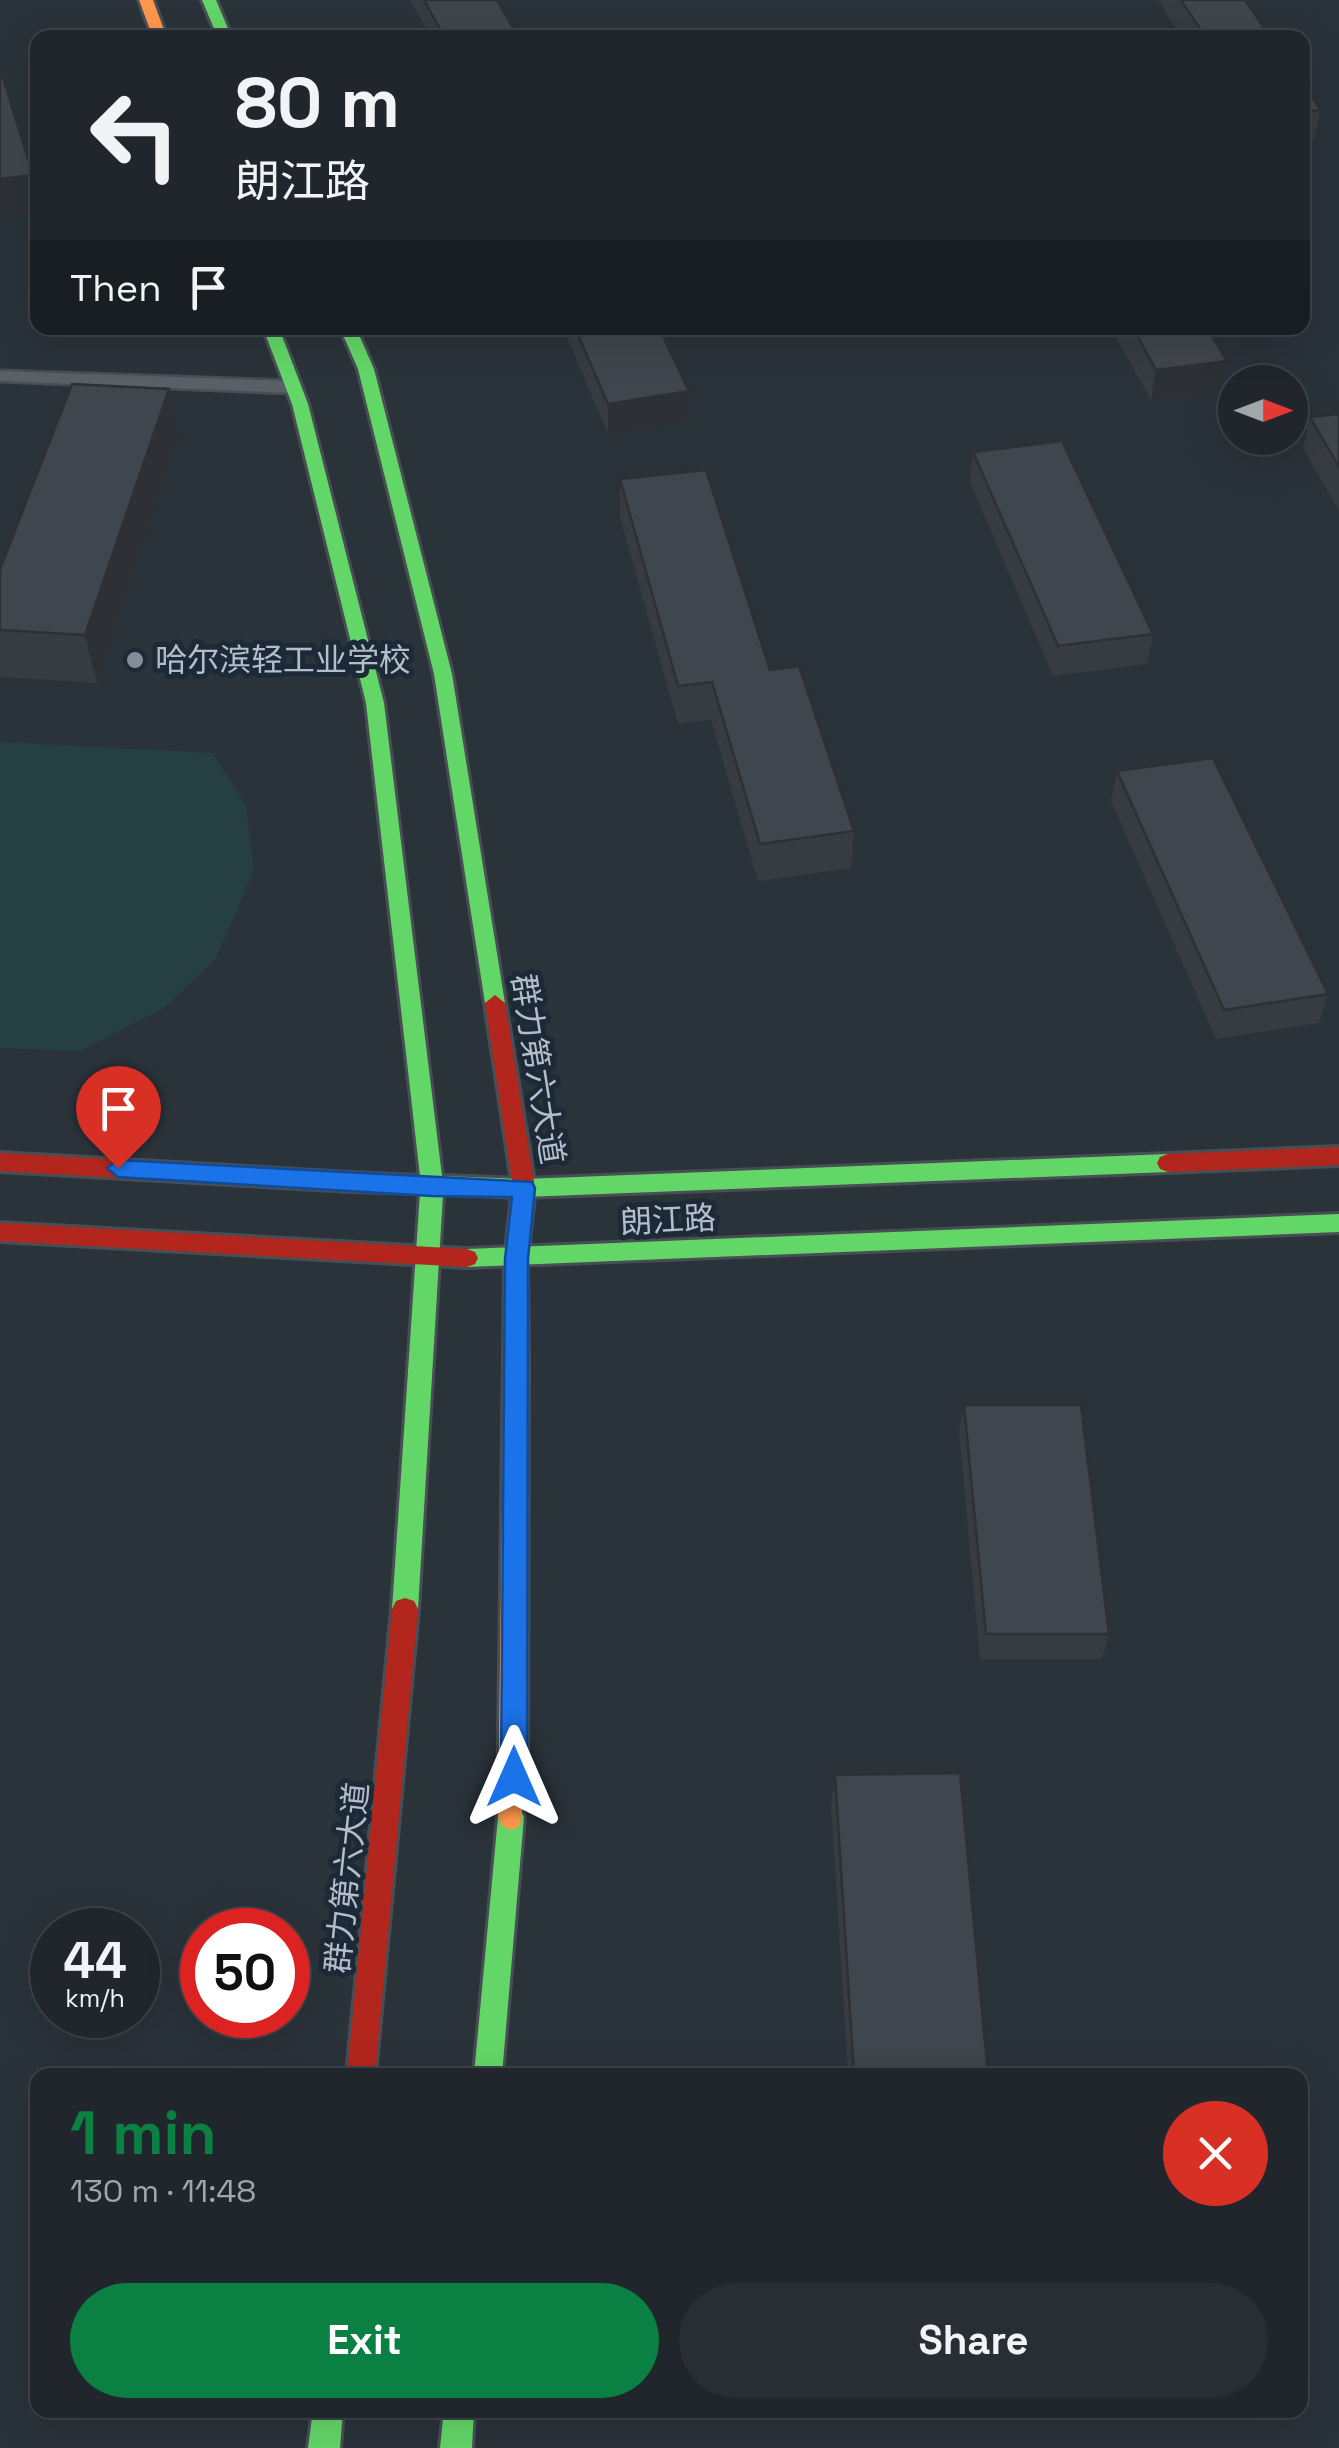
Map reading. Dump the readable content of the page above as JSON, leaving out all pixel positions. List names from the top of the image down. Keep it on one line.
{"streets":{"main road":["群力第六大道","朗江路"]},"crossings":[["群力第六大道","朗江路"]],"places":["哈尔滨轻工业学校"],"north":"right","page":{"turn":["80 m","朗江路"],"then":"Then","speed":"44 km/h","limit":"50","heading":["1 min","130 m · 11:48"],"buttons":["Exit","Share"]}}
